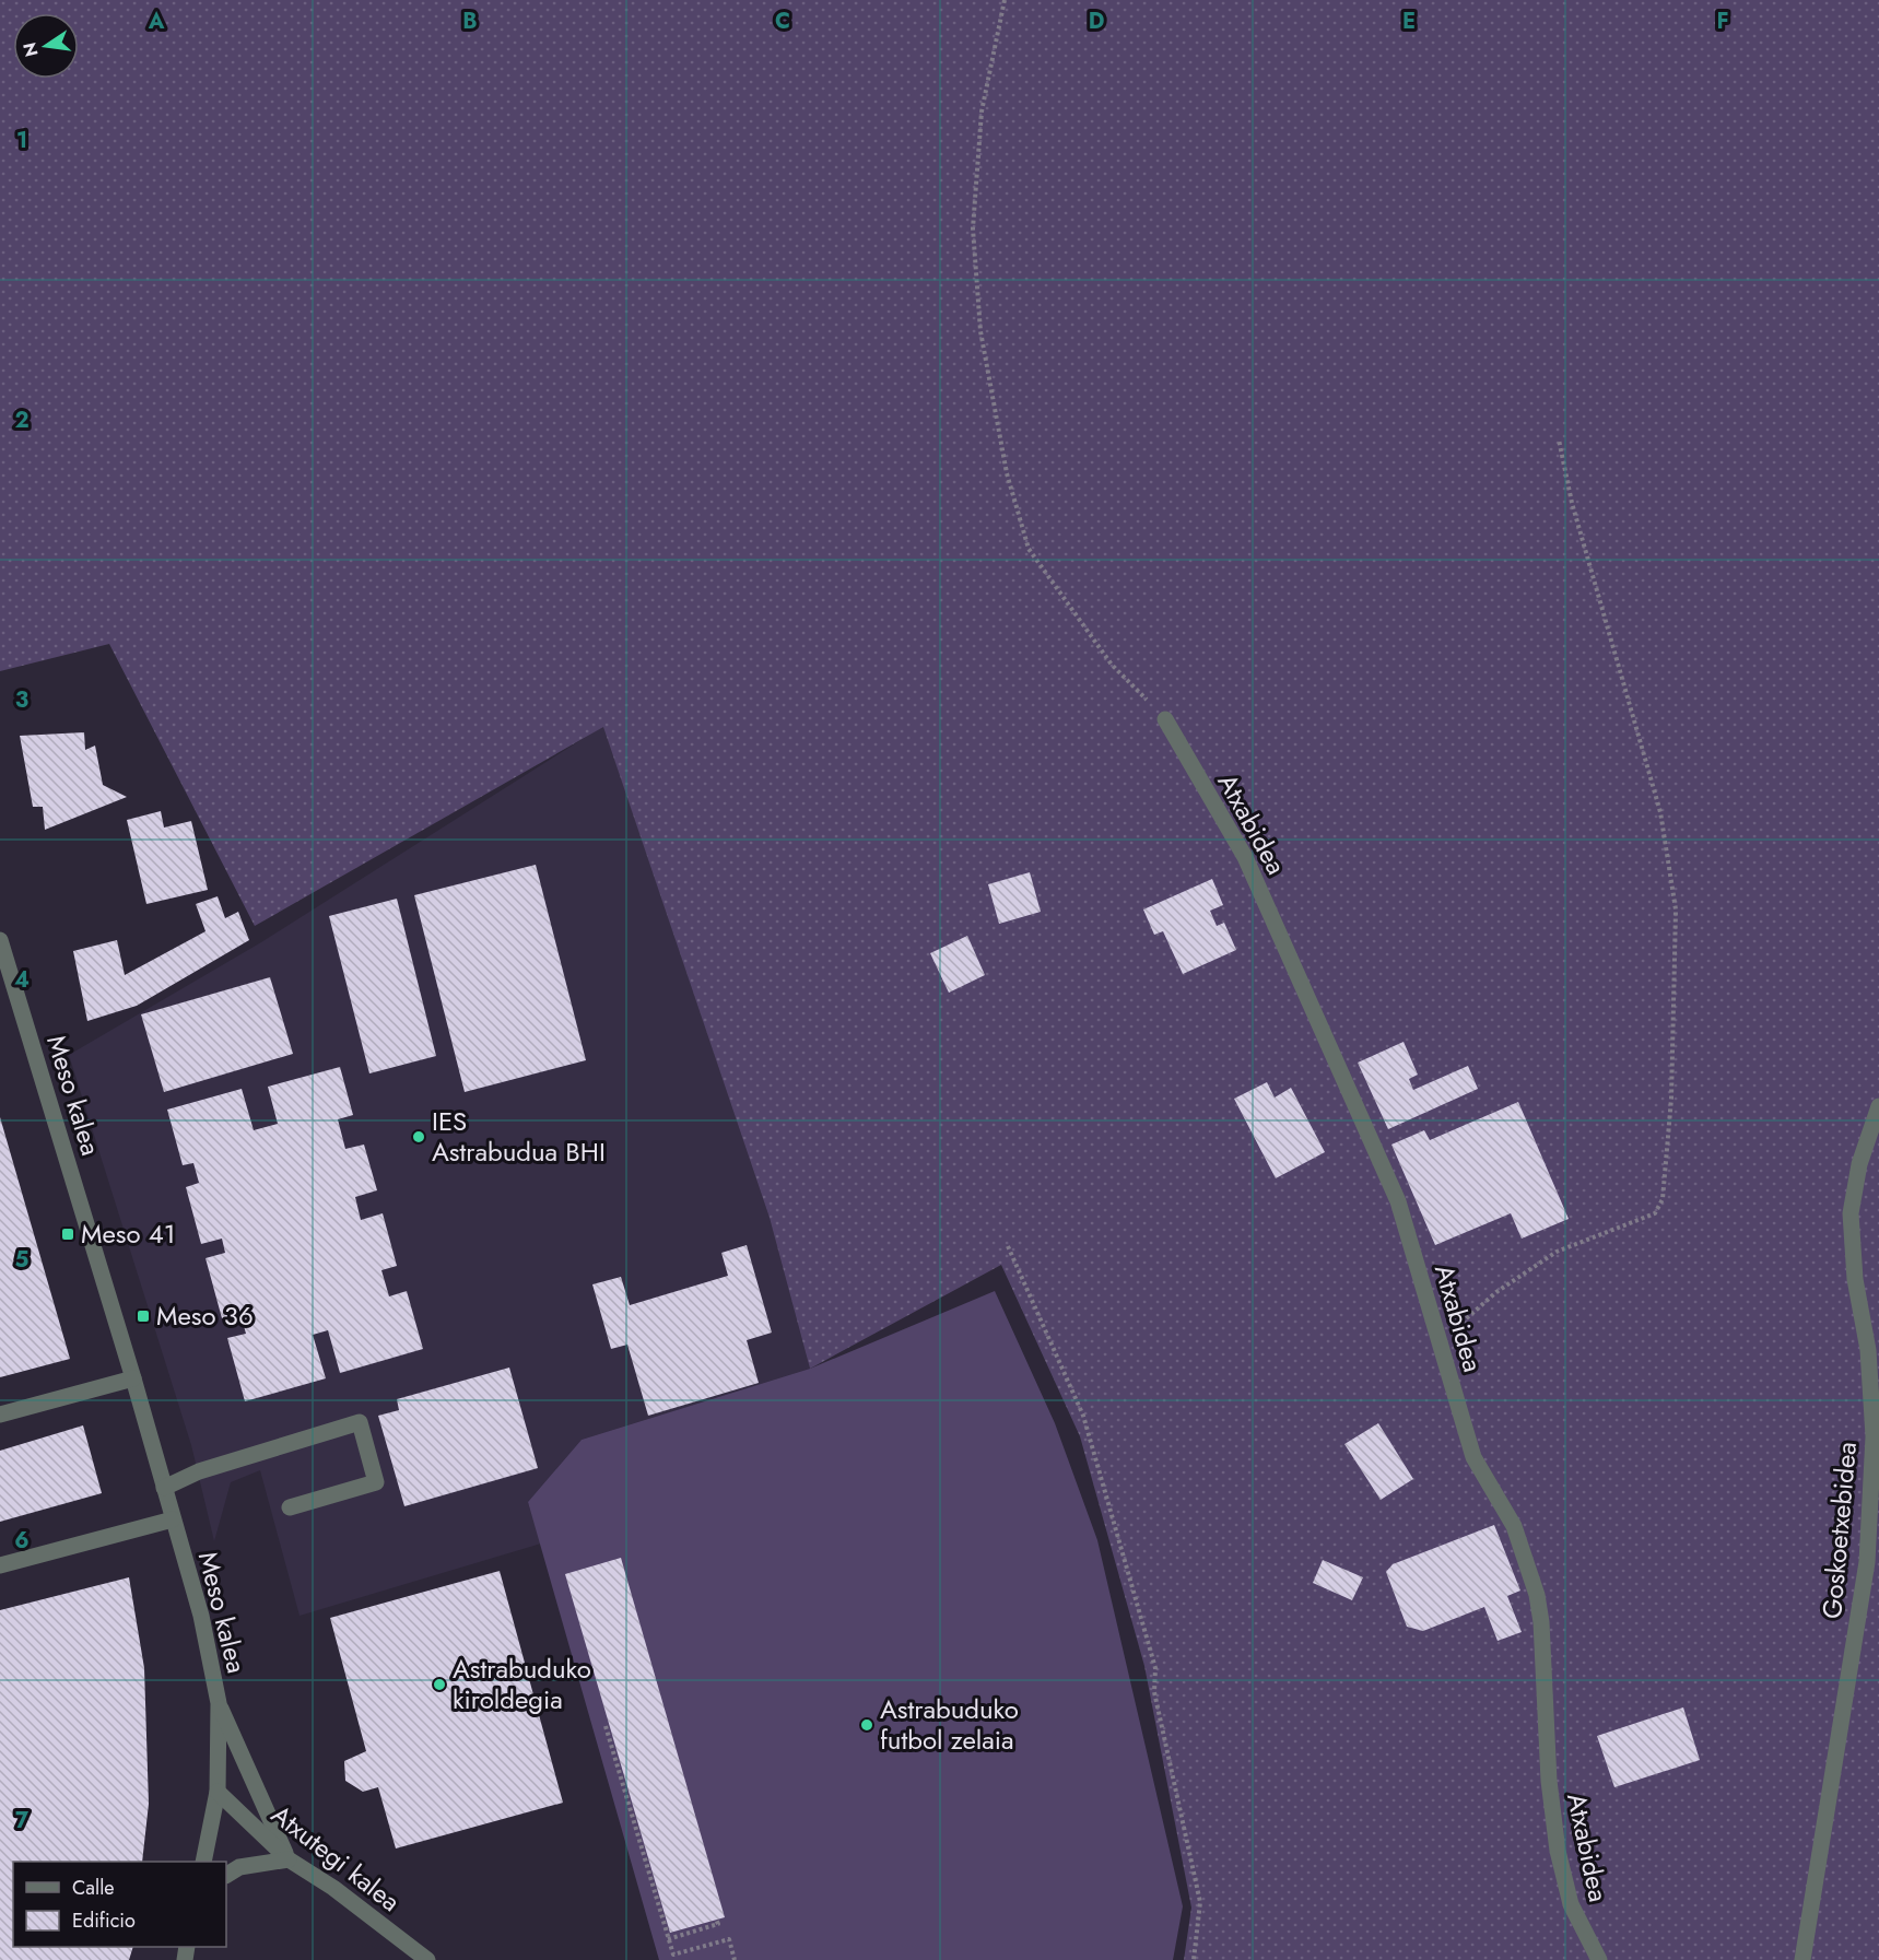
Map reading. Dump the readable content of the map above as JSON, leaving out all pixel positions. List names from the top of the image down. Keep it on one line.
{"streets":{"street":["Atxabidea","Meso kalea","Goskoetxebidea","Atxutegi kalea"]},"crossings":[["Meso kalea","Atxutegi kalea"]],"places":{"other":["IES Astrabudua BHI","Astrabuduko kiroldegia","Astrabuduko futbol zelaia"],"transit":["Meso 41","Meso 36"]},"legend":["Calle","Edificio"],"north":"left","grid":{"columns":["A","B","C","D","E","F"],"rows":["1","2","3","4","5","6","7"]}}
